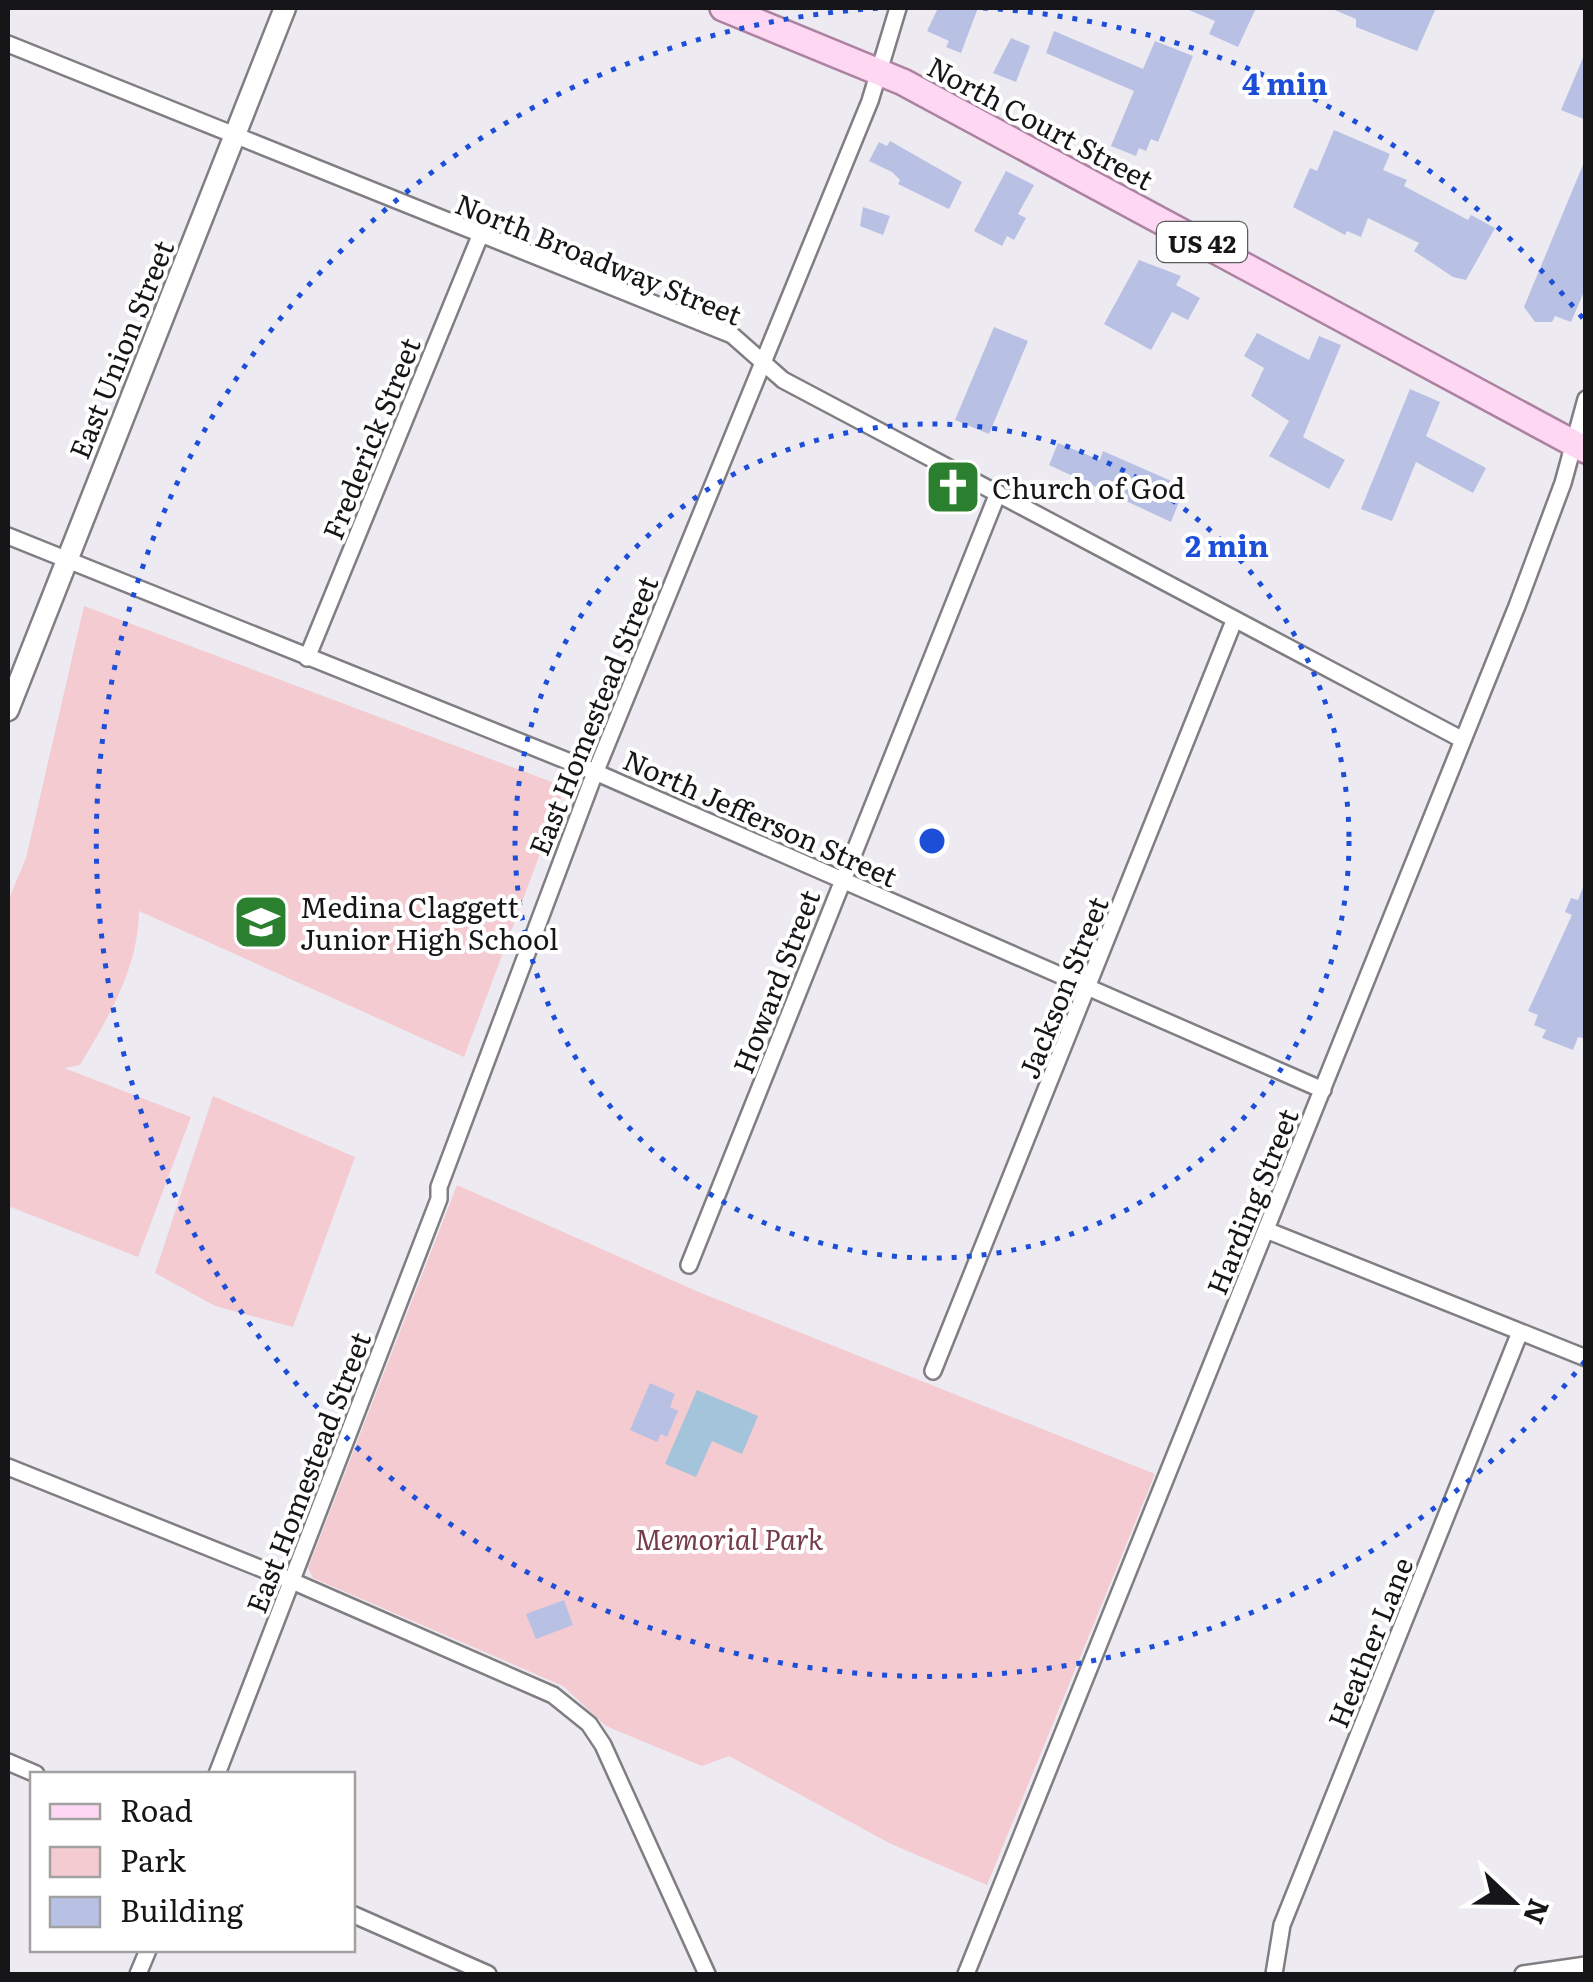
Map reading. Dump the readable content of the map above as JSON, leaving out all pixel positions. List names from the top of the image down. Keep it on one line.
{"streets":{"main road":["North Court Street","US 42"],"street":["North Broadway Street","East Union Street","Frederick Street","East Homestead Street","North Jefferson Street","Howard Street","Jackson Street","Harding Street","Heather Lane"]},"crossings":[["North Court Street","East Homestead Street"],["North Court Street","Harding Street"],["North Broadway Street","East Union Street"],["North Broadway Street","Frederick Street"],["North Broadway Street","East Homestead Street"],["North Broadway Street","Howard Street"],["North Broadway Street","Jackson Street"],["North Broadway Street","Harding Street"],["East Union Street","North Jefferson Street"],["Frederick Street","North Jefferson Street"],["East Homestead Street","North Jefferson Street"],["North Jefferson Street","Howard Street"],["North Jefferson Street","Jackson Street"],["North Jefferson Street","Harding Street"]],"parks":["Memorial Park"],"places":{"church":["Church of God"],"school or university":["Medina Claggett Junior High School"]},"legend":["Road","Park","Building"],"north":"right","rings":["4 min","2 min"]}
